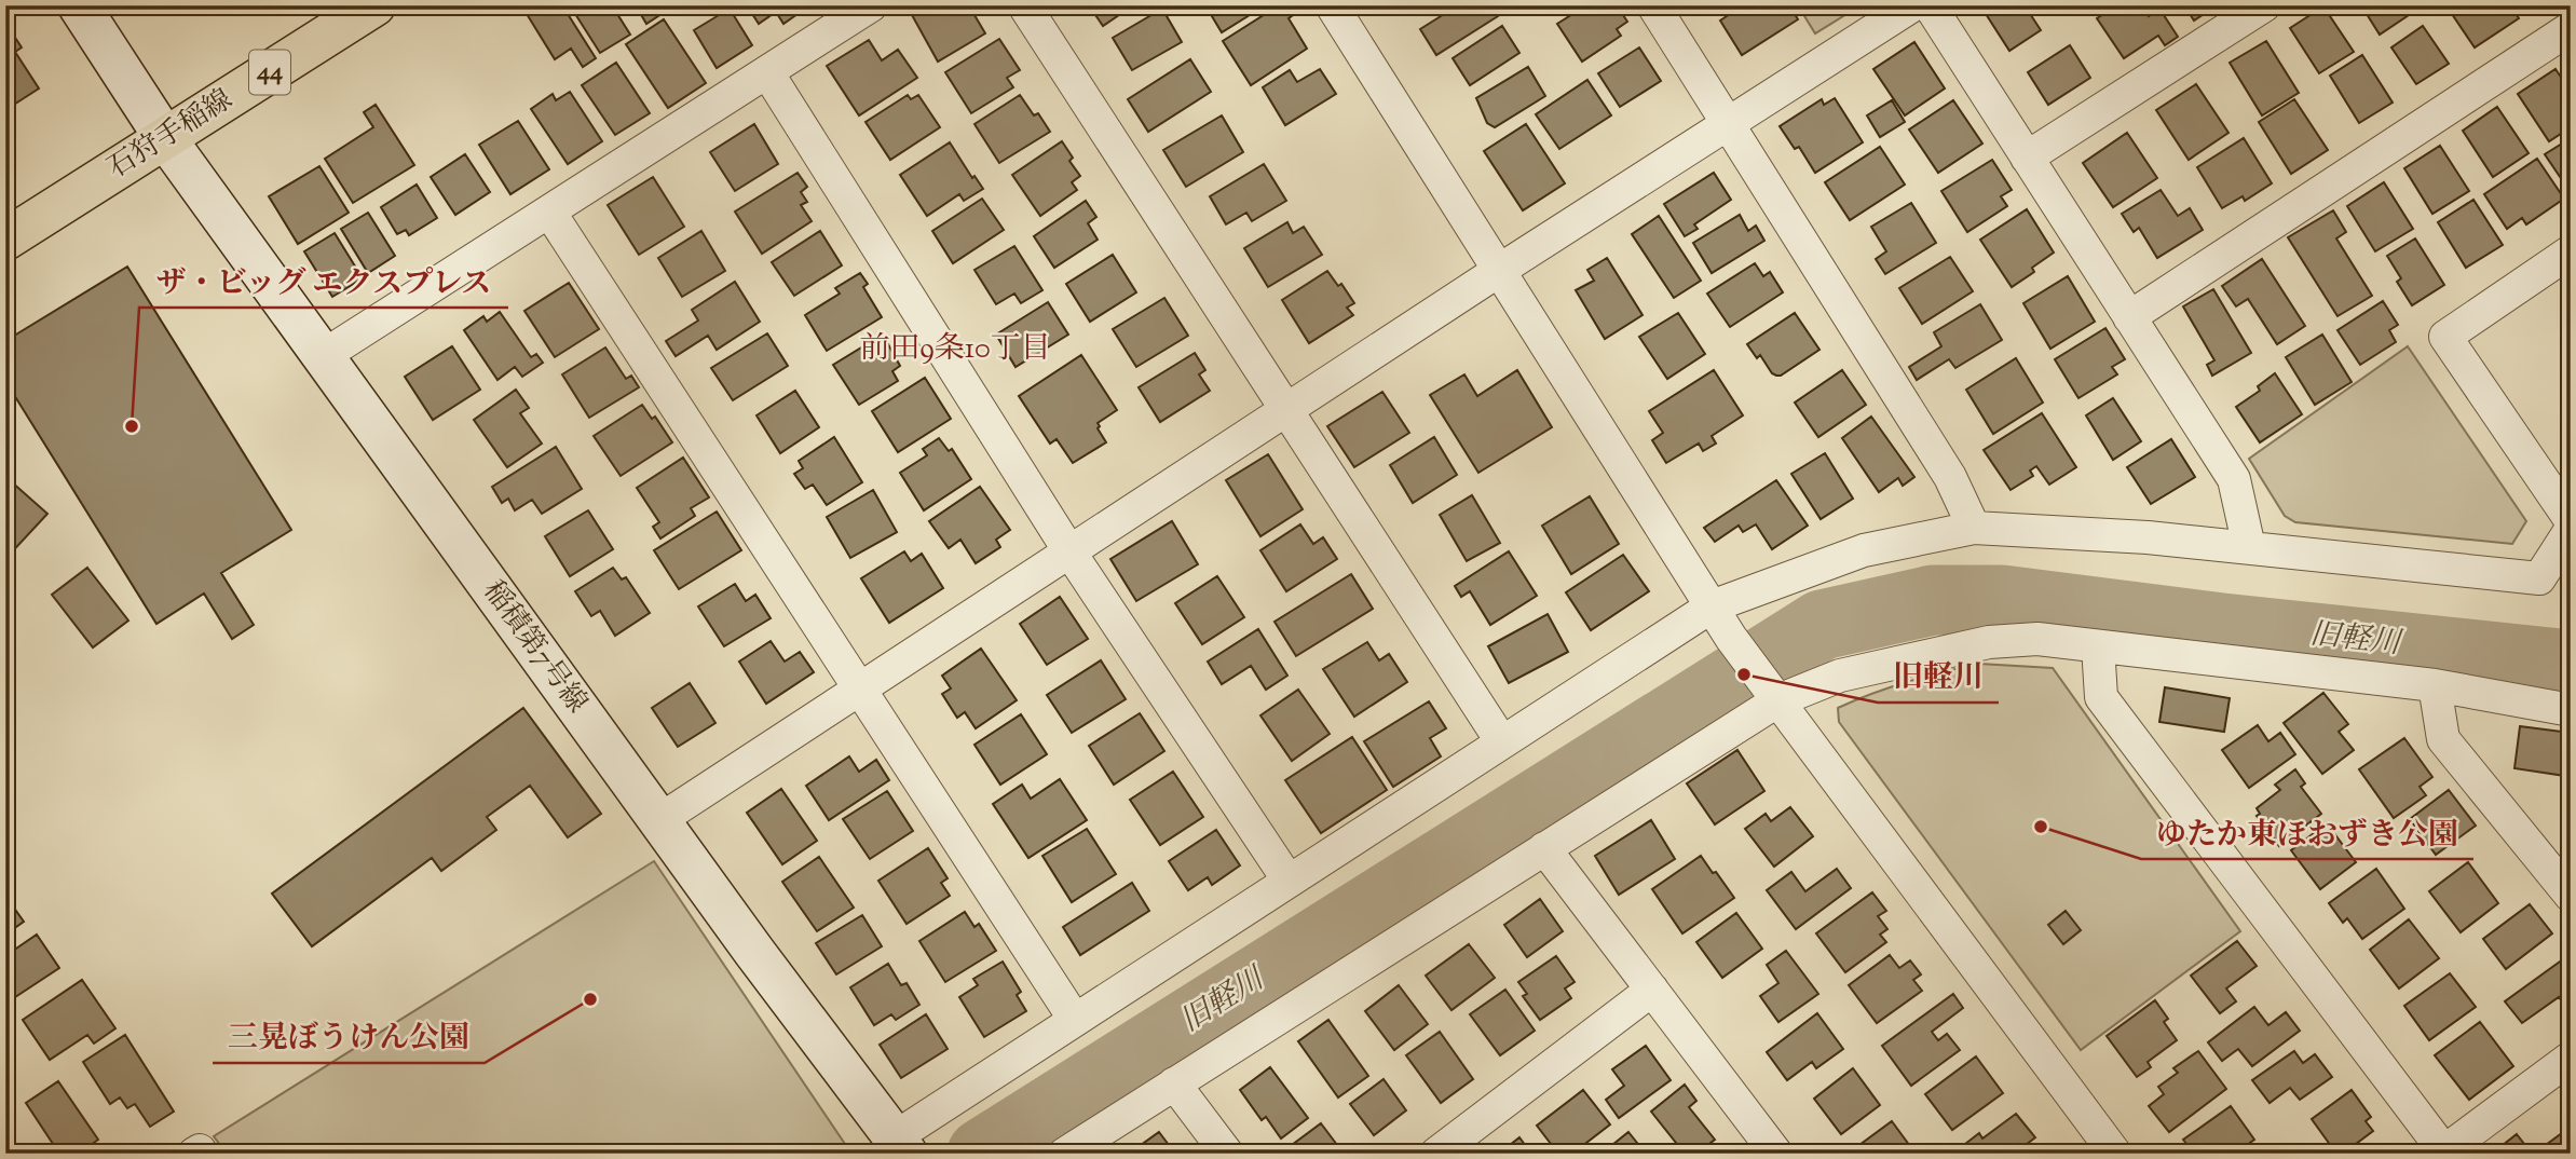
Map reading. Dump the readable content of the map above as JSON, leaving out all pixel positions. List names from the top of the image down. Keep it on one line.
{"streets":{"main road":["44","石狩手稲線"],"street":["稲積第7号線"]},"crossings":[["石狩手稲線","稲積第7号線"]],"districts":["前田9条10丁目"],"water":["旧軽川"],"places":["ザ・ビッグ エクスプレス","旧軽川","ゆたか東ほおずき公園","三晃ぼうけん公園"]}
